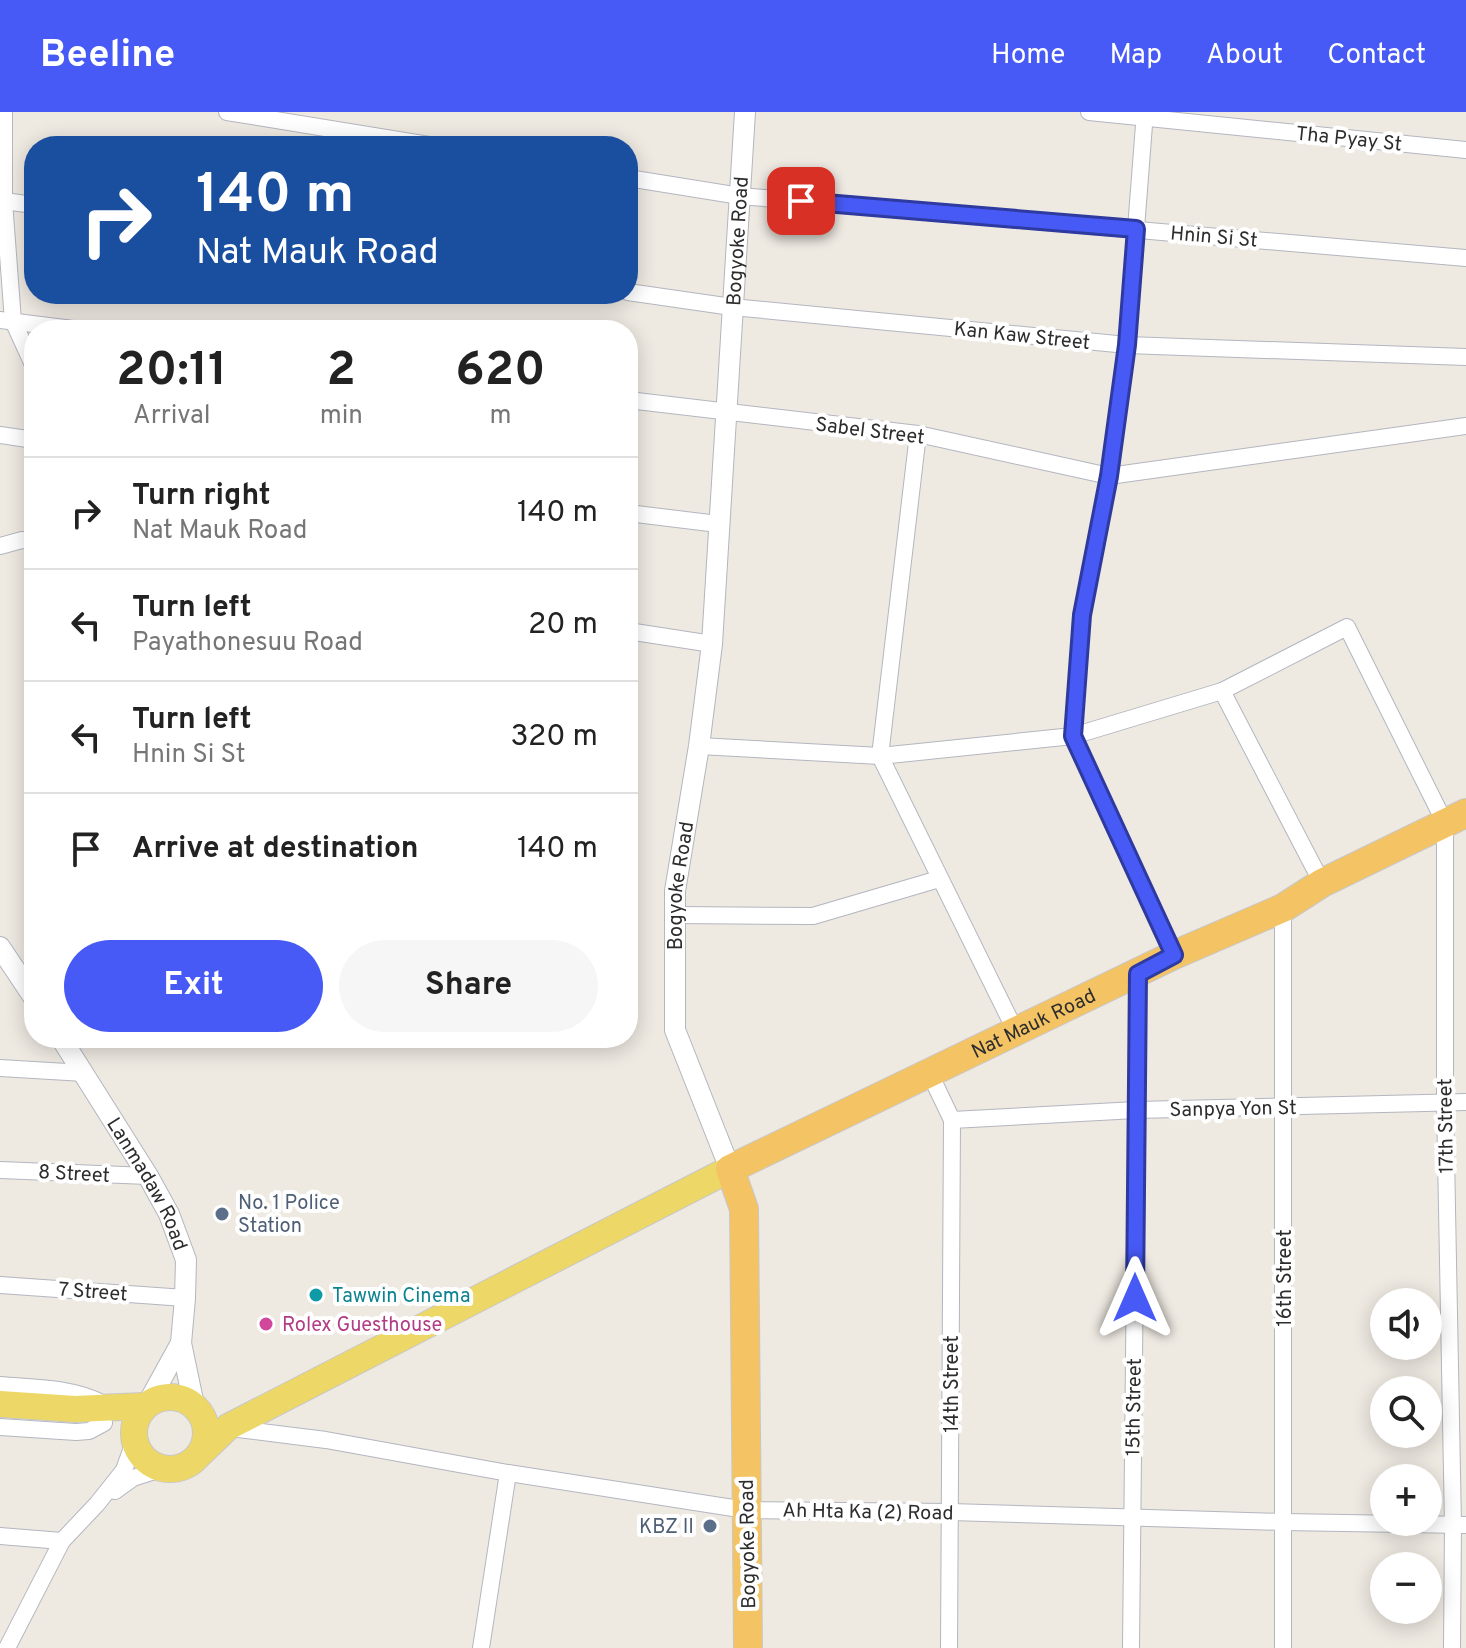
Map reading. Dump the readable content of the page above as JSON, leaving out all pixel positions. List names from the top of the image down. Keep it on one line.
{"streets":{"highway":["Bogyoke Road","Nat Mauk Road"],"street":["Tha Pyay St","Hnin Si St","Kan Kaw Street","Sabel Street","Sanpya Yon St","17th Street","8 Street","Lanmadaw Road","16th Street","7 Street","14th Street","15th Street","Ah Hta Ka (2) Road"]},"crossings":[["Hnin Si St","Bogyoke Road"],["Bogyoke Road","Kan Kaw Street"],["Bogyoke Road","Sabel Street"],["Bogyoke Road","Nat Mauk Road"],["Bogyoke Road","Ah Hta Ka (2) Road"],["Nat Mauk Road","17th Street"],["Nat Mauk Road","16th Street"],["Nat Mauk Road","15th Street"],["Sanpya Yon St","17th Street"],["Sanpya Yon St","16th Street"],["Sanpya Yon St","14th Street"],["Sanpya Yon St","15th Street"],["17th Street","Ah Hta Ka (2) Road"],["8 Street","Lanmadaw Road"],["Lanmadaw Road","7 Street"],["16th Street","Ah Hta Ka (2) Road"],["14th Street","Ah Hta Ka (2) Road"],["15th Street","Ah Hta Ka (2) Road"]],"places":["No. 1 Police Station","Tawwin Cinema","Rolex Guesthouse","KBZ II"],"page":{"header":"Beeline","nav":["Home","Map","About","Contact"],"turn":["140 m","Nat Mauk Road"],"eta":["20:11","Arrival","2","min","620","m"],"list":[{"name":"Turn right","note":"Nat Mauk Road","value":"140 m"},{"name":"Turn left","note":"Payathonesuu Road","value":"20 m"},{"name":"Turn left","note":"Hnin Si St","value":"320 m"},{"name":"Arrive at destination","value":"140 m"}],"buttons":["Exit","Share"],"map_buttons":["+","−"]}}
